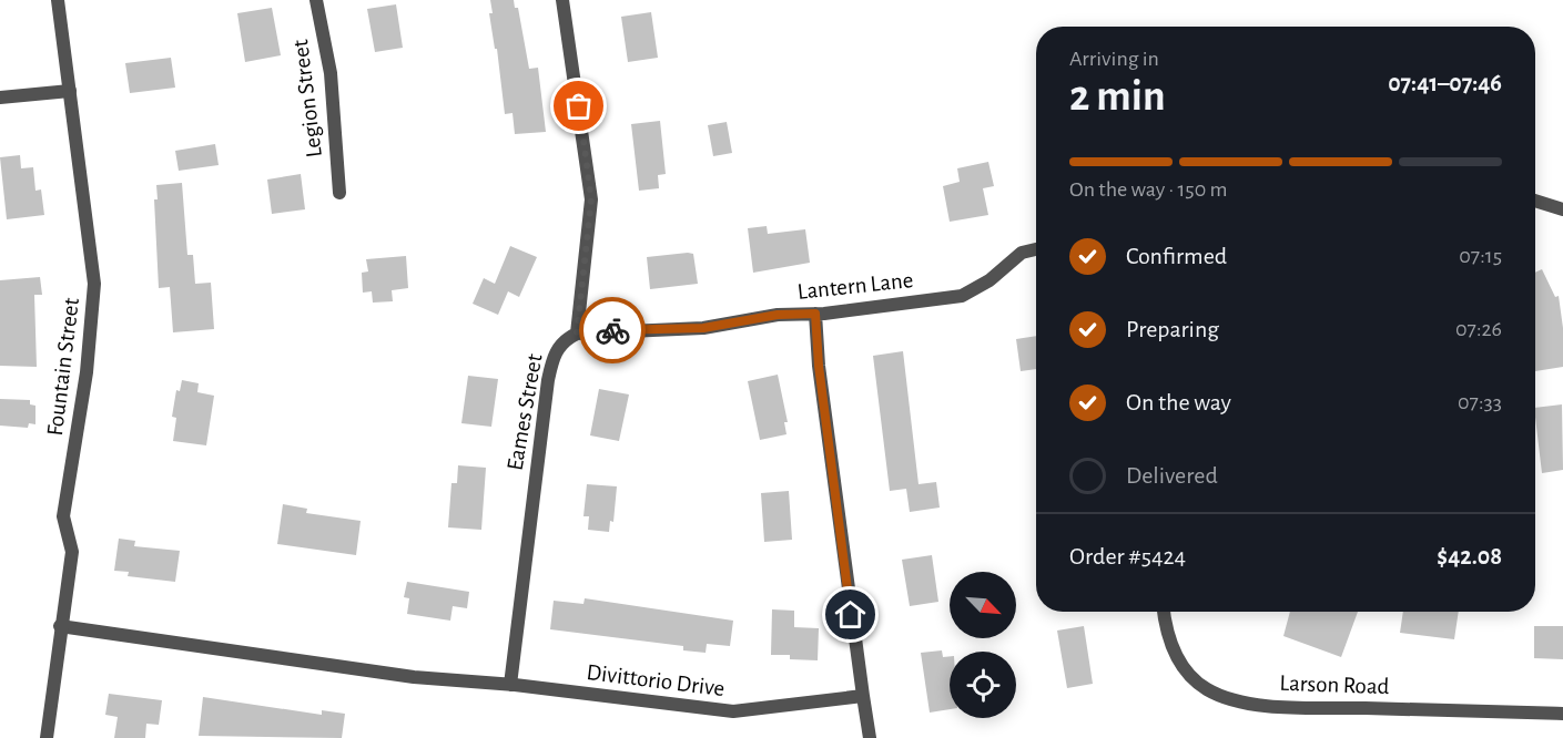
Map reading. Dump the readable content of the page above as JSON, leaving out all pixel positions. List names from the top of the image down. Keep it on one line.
{"streets":{"street":["Legion Street","Lantern Lane","Fountain Street","Eames Street","Divittorio Drive","Larson Road"]},"crossings":[["Lantern Lane","Eames Street"],["Fountain Street","Divittorio Drive"],["Eames Street","Divittorio Drive"]],"north":"bottom right","page":{"heading":["2 min","Arriving in","07:41–07:46"],"panel":["Order #5424","$42.08"],"bar":"On the way · 150 m","list":[["Confirmed","07:15"],["Preparing","07:26"],["On the way","07:33"],"Delivered"]}}
